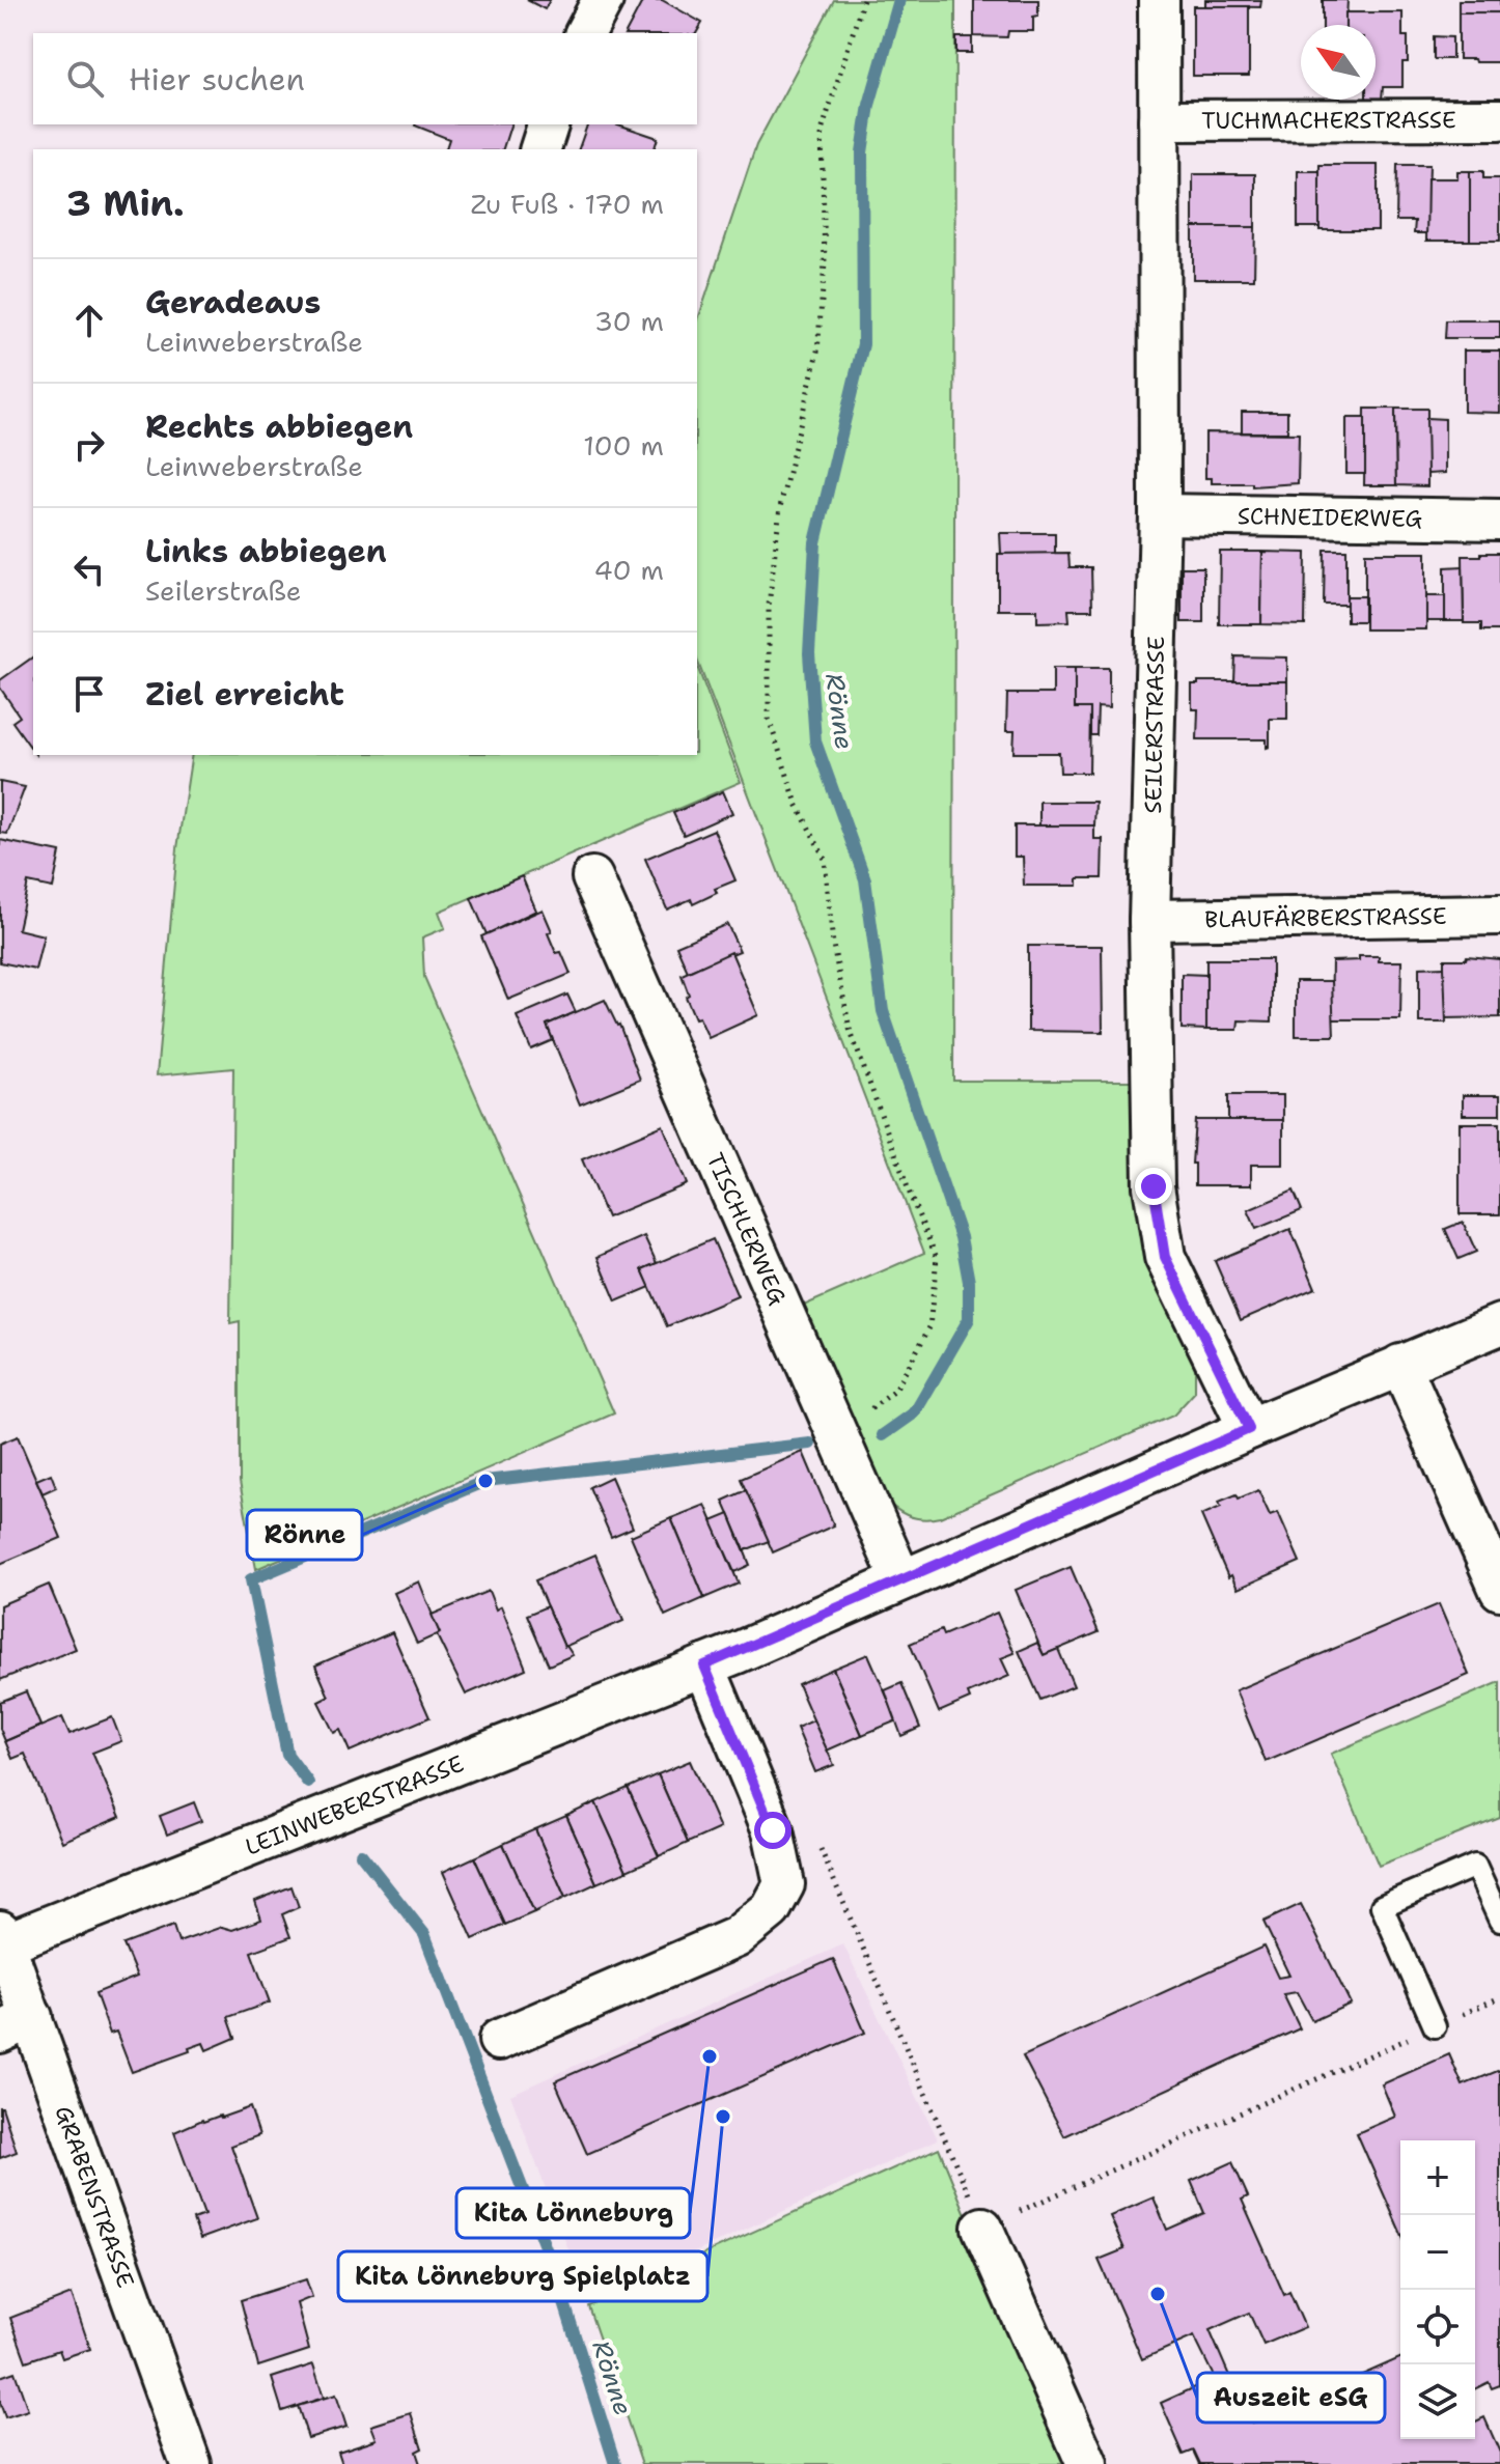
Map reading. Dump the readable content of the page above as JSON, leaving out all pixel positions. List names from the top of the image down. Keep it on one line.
{"streets":{"street":["TUCHMACHERSTRASSE","SCHNEIDERWEG","SEILERSTRASSE","BLAUFÄRBERSTRASSE","TISCHLERWEG","LEINWEBERSTRASSE","GRABENSTRASSE"]},"crossings":[["TUCHMACHERSTRASSE","SEILERSTRASSE"],["SCHNEIDERWEG","SEILERSTRASSE"],["SEILERSTRASSE","BLAUFÄRBERSTRASSE"],["SEILERSTRASSE","LEINWEBERSTRASSE"],["TISCHLERWEG","LEINWEBERSTRASSE"],["LEINWEBERSTRASSE","GRABENSTRASSE"]],"water":["Rönne"],"places":["Rönne","Kita Lönneburg","Kita Lönneburg Spielplatz","Auszeit eSG"],"north":"top left","page":{"search":"Hier suchen","heading":["3 Min.","Zu Fuß · 170 m"],"list":[["Geradeaus","Leinweberstraße","30 m"],["Rechts abbiegen","Leinweberstraße","100 m"],["Links abbiegen","Seilerstraße","40 m"],"Ziel erreicht"],"map_buttons":["+","−"]}}
